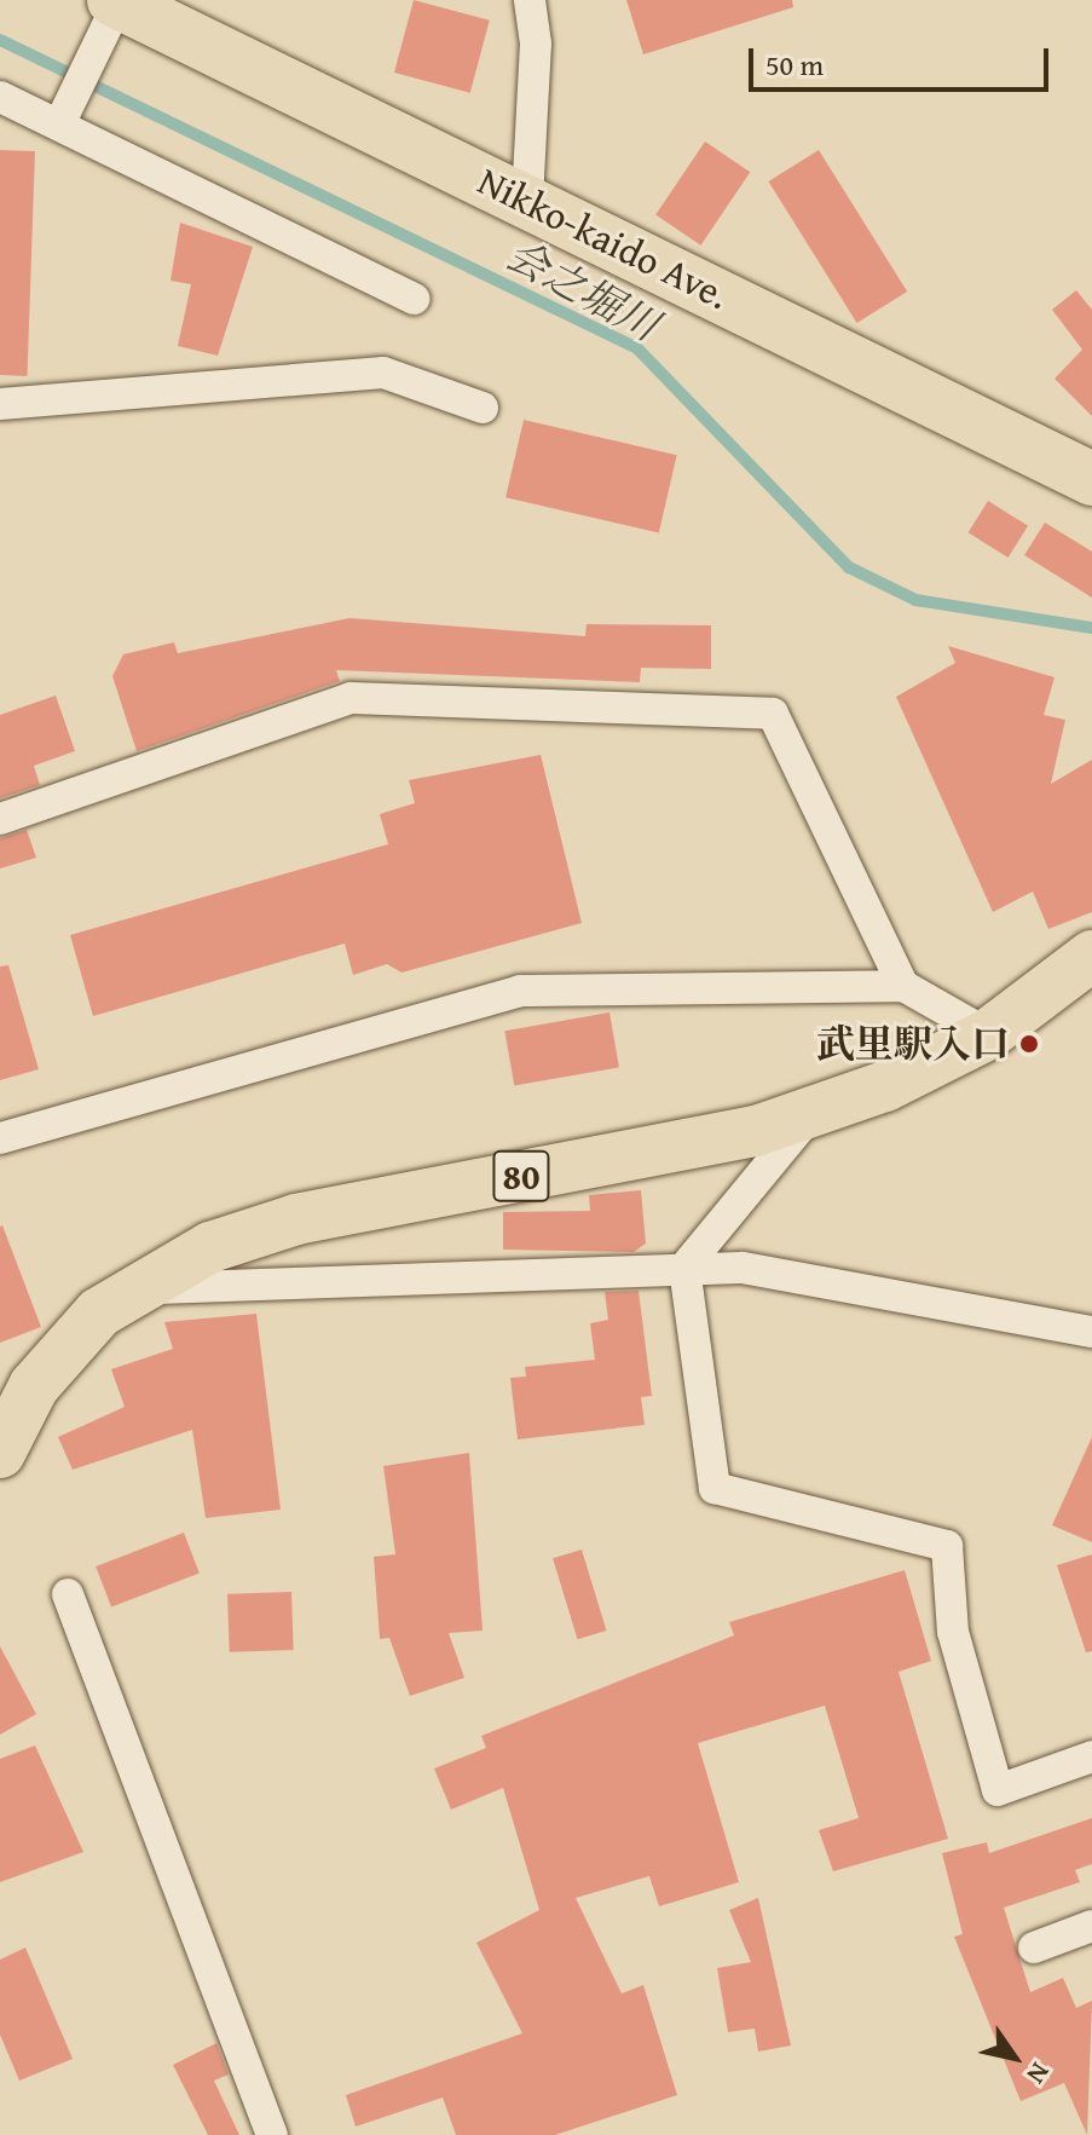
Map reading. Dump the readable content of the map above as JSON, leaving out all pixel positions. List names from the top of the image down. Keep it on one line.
{"streets":{"highway":["Nikko-kaido Ave."],"main road":["80"]},"water":["会之堀川"],"places":["武里駅入口"],"scale_bar":"50 m","north":"bottom right"}
